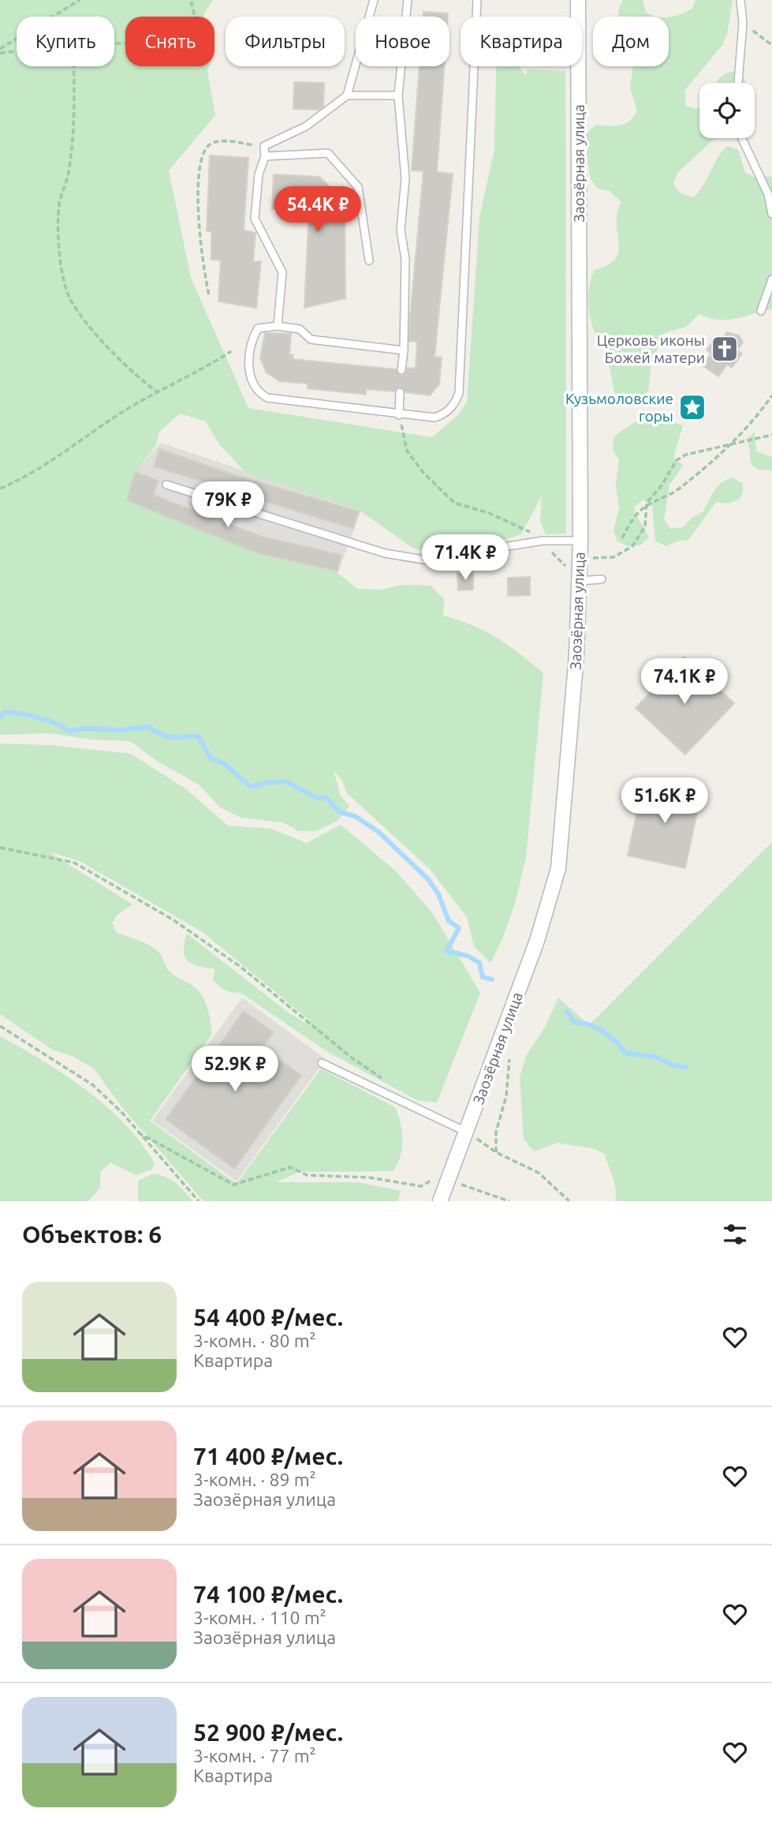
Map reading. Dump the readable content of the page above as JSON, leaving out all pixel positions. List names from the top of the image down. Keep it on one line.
{"streets":{"street":["Заозёрная улица"]},"places":{"church":["Церковь иконы Божей матери"],"place":["Кузьмоловские горы"]},"page":{"chip":["Купить","Снять","Фильтры","Новое","Квартира","Дом"],"price":["54.4K ₽","79K ₽","71.4K ₽","74.1K ₽","51.6K ₽","52.9K ₽"],"heading":"Объектов: 6","list":[{"name":"54 400 ₽/мес.","note":"3-комн. · 80 m² · Квартира"},{"name":"71 400 ₽/мес.","note":"3-комн. · 89 m² · Заозёрная улица"},{"name":"74 100 ₽/мес.","note":"3-комн. · 110 m² · Заозёрная улица"},{"name":"52 900 ₽/мес.","note":"3-комн. · 77 m² · Квартира"}]}}
